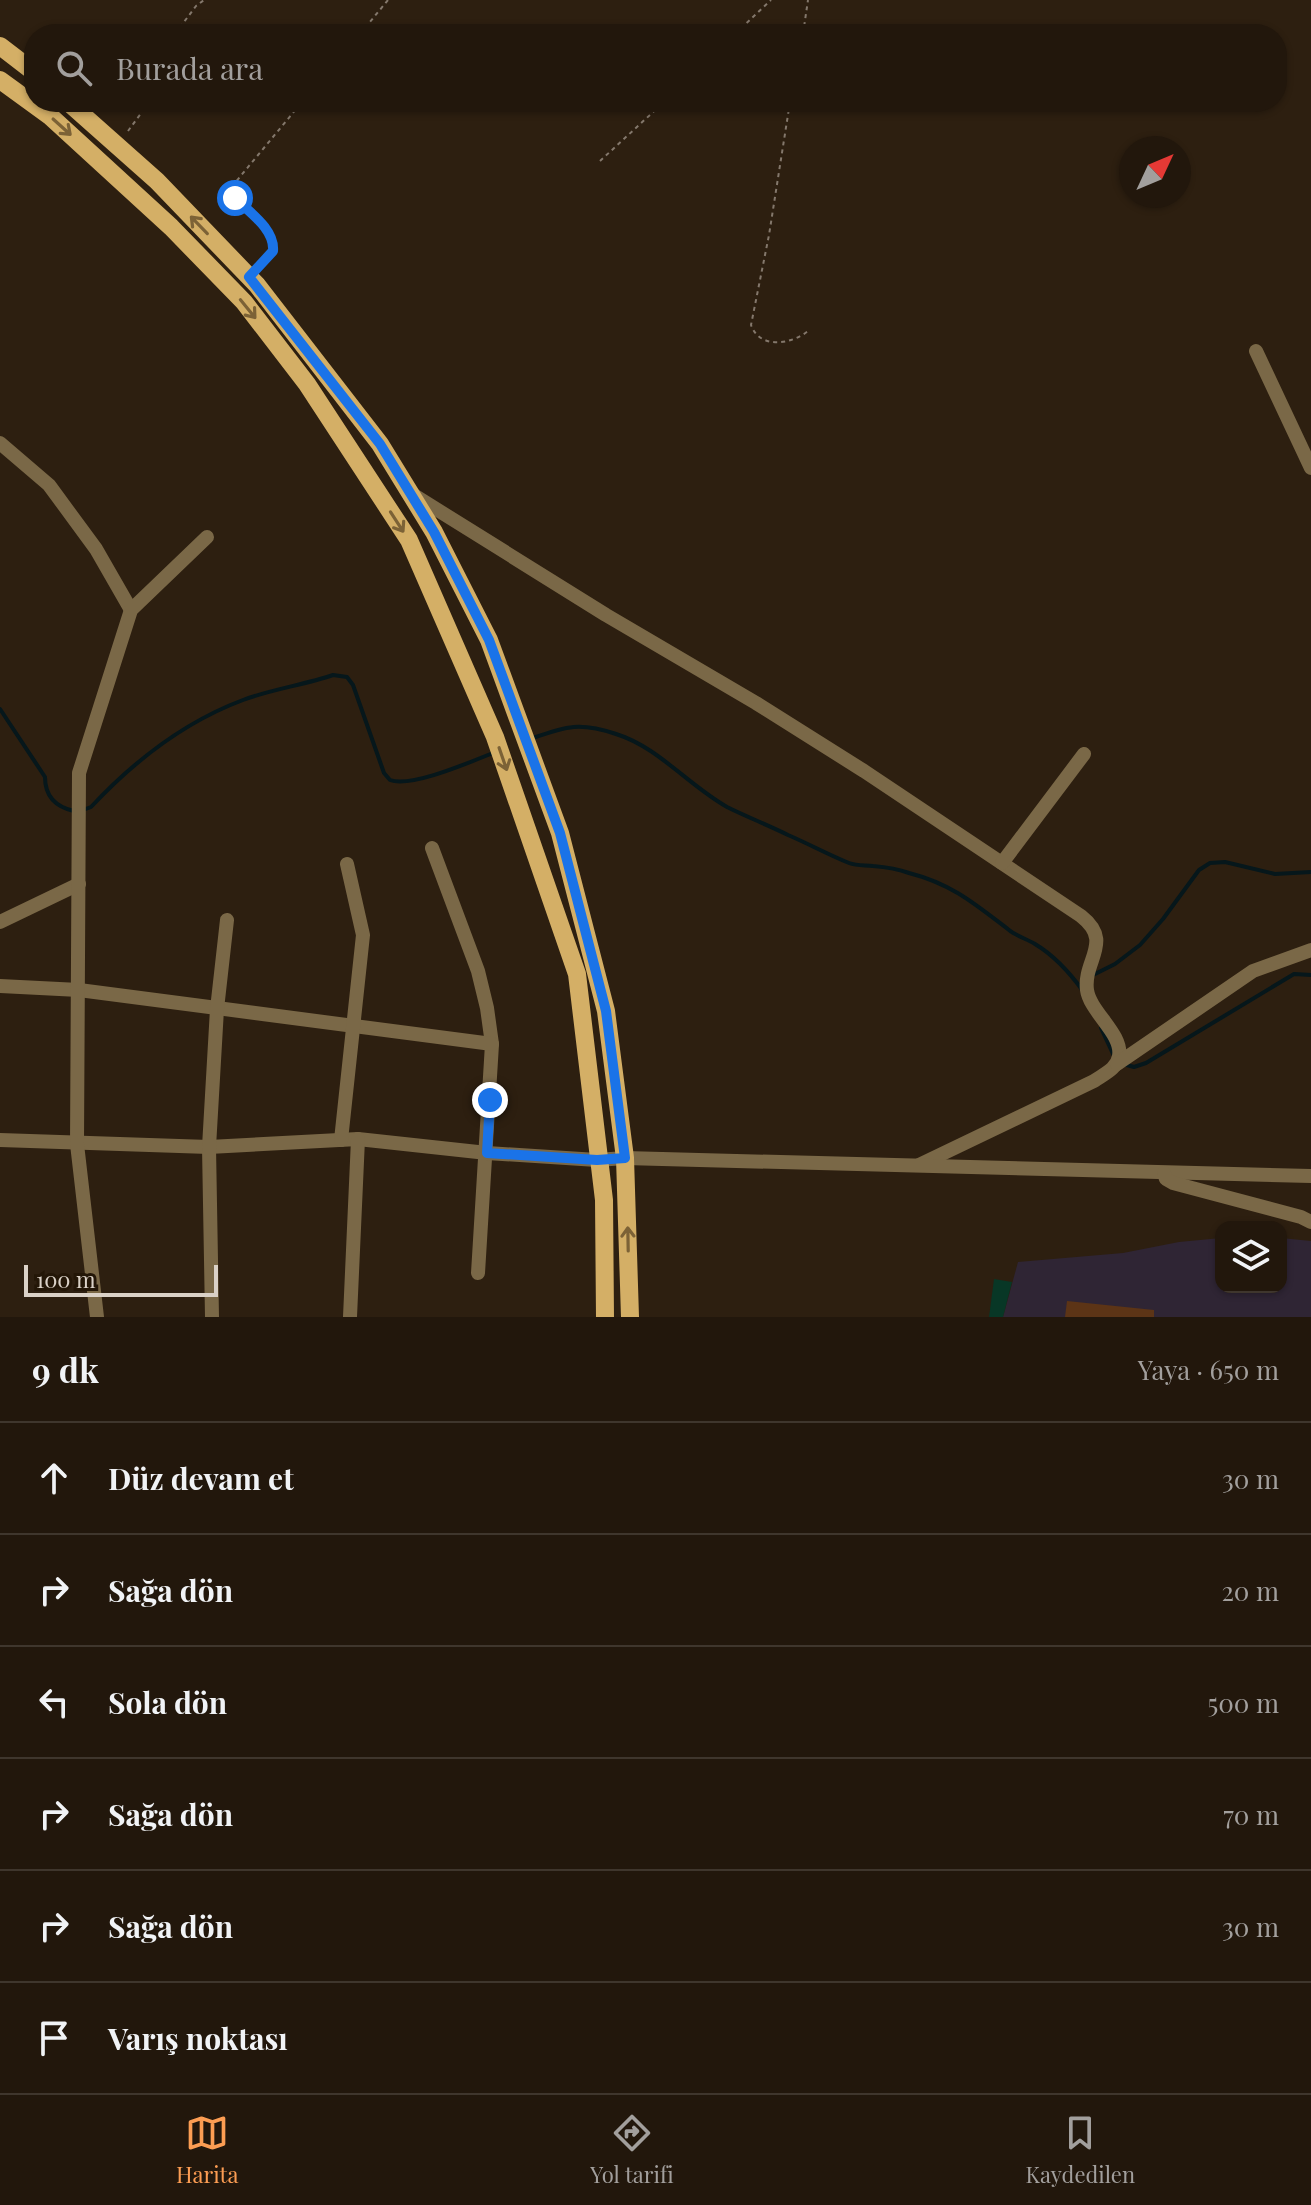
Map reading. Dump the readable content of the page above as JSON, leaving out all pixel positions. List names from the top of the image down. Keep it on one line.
{"scale_bar":"100 m","north":"top right","page":{"search":"Burada ara","scale":"100 m","heading":["9 dk","Yaya · 650 m"],"list":[["Düz devam et","30 m"],["Sağa dön","20 m"],["Sola dön","500 m"],["Sağa dön","70 m"],["Sağa dön","30 m"],"Varış noktası"],"nav":["Harita","Yol tarifi","Kaydedilen"]}}
